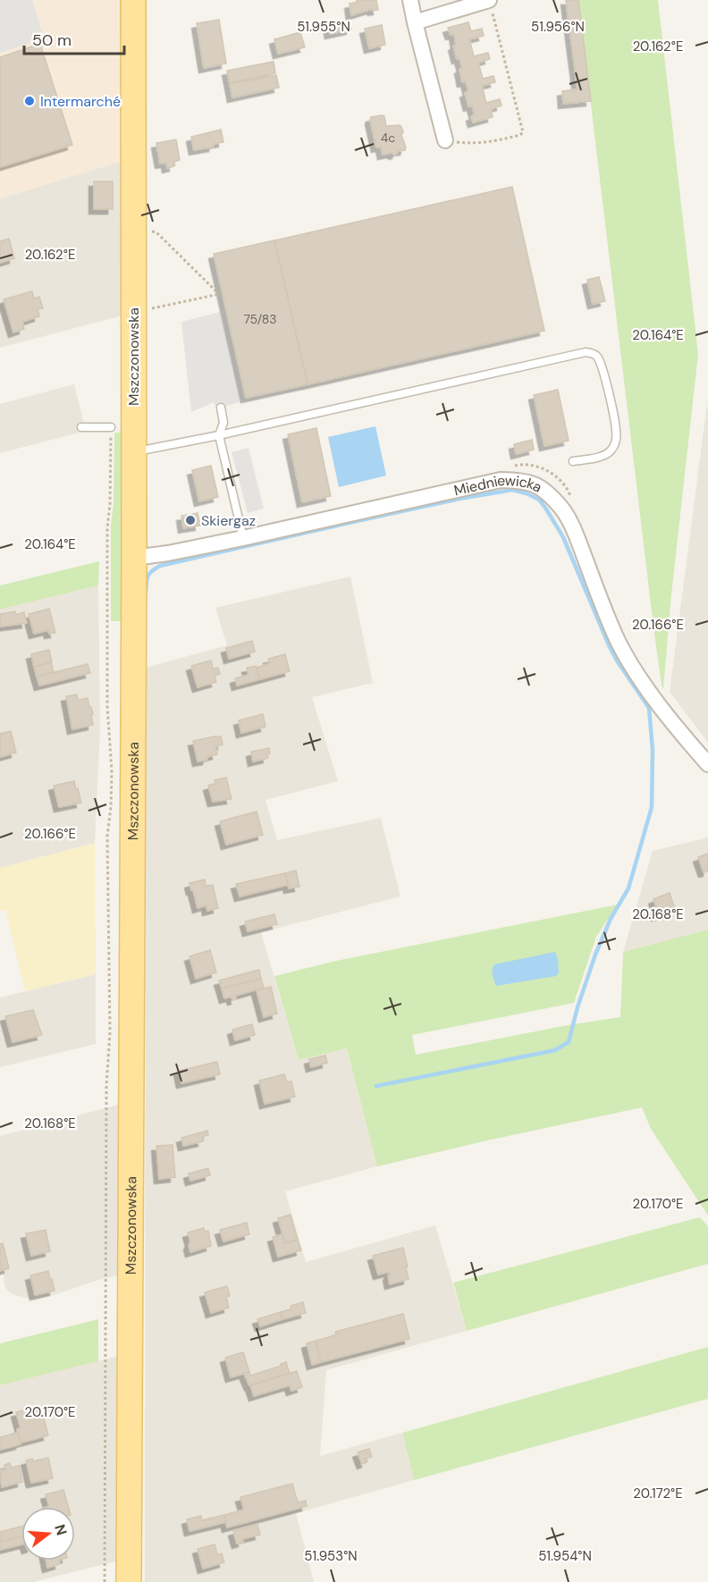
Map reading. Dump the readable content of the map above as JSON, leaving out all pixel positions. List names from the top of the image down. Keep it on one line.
{"streets":{"main road":["Mszczonowska"],"street":["Miedniewicka"]},"crossings":[["Mszczonowska","Miedniewicka"]],"places":["Intermarché","Skiergaz"],"house_numbers":["4c","75/83"],"scale_bar":"50 m","north":"right","coordinates":["51.955°N","51.956°N","20.162°E","20.164°E","20.166°E","20.168°E","20.170°E","20.172°E","51.953°N","51.954°N"]}
